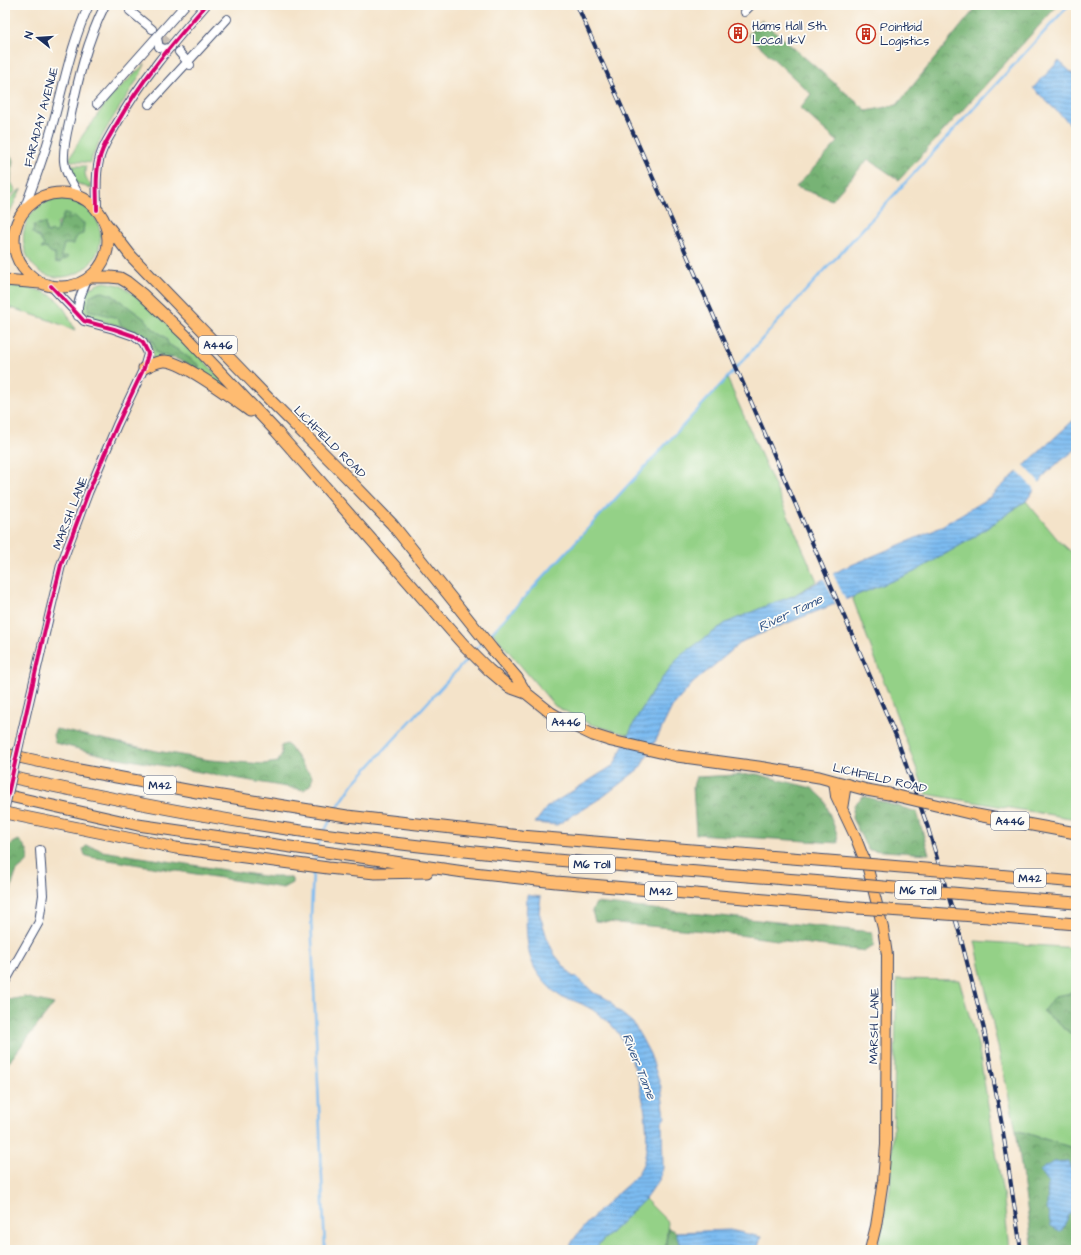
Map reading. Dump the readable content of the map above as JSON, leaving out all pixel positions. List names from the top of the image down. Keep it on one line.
{"streets":{"highway":["A446","LICHFIELD ROAD","M42","M6 Toll"],"main road":["MARSH LANE"],"street":["FARADAY AVENUE"]},"crossings":[["FARADAY AVENUE","LICHFIELD ROAD"],["FARADAY AVENUE","MARSH LANE"],["LICHFIELD ROAD","MARSH LANE"]],"water":["River Tame"],"places":{"building":["Hams Hall Sth. Local 11kV","Pointbid Logistics"]},"north":"left"}
